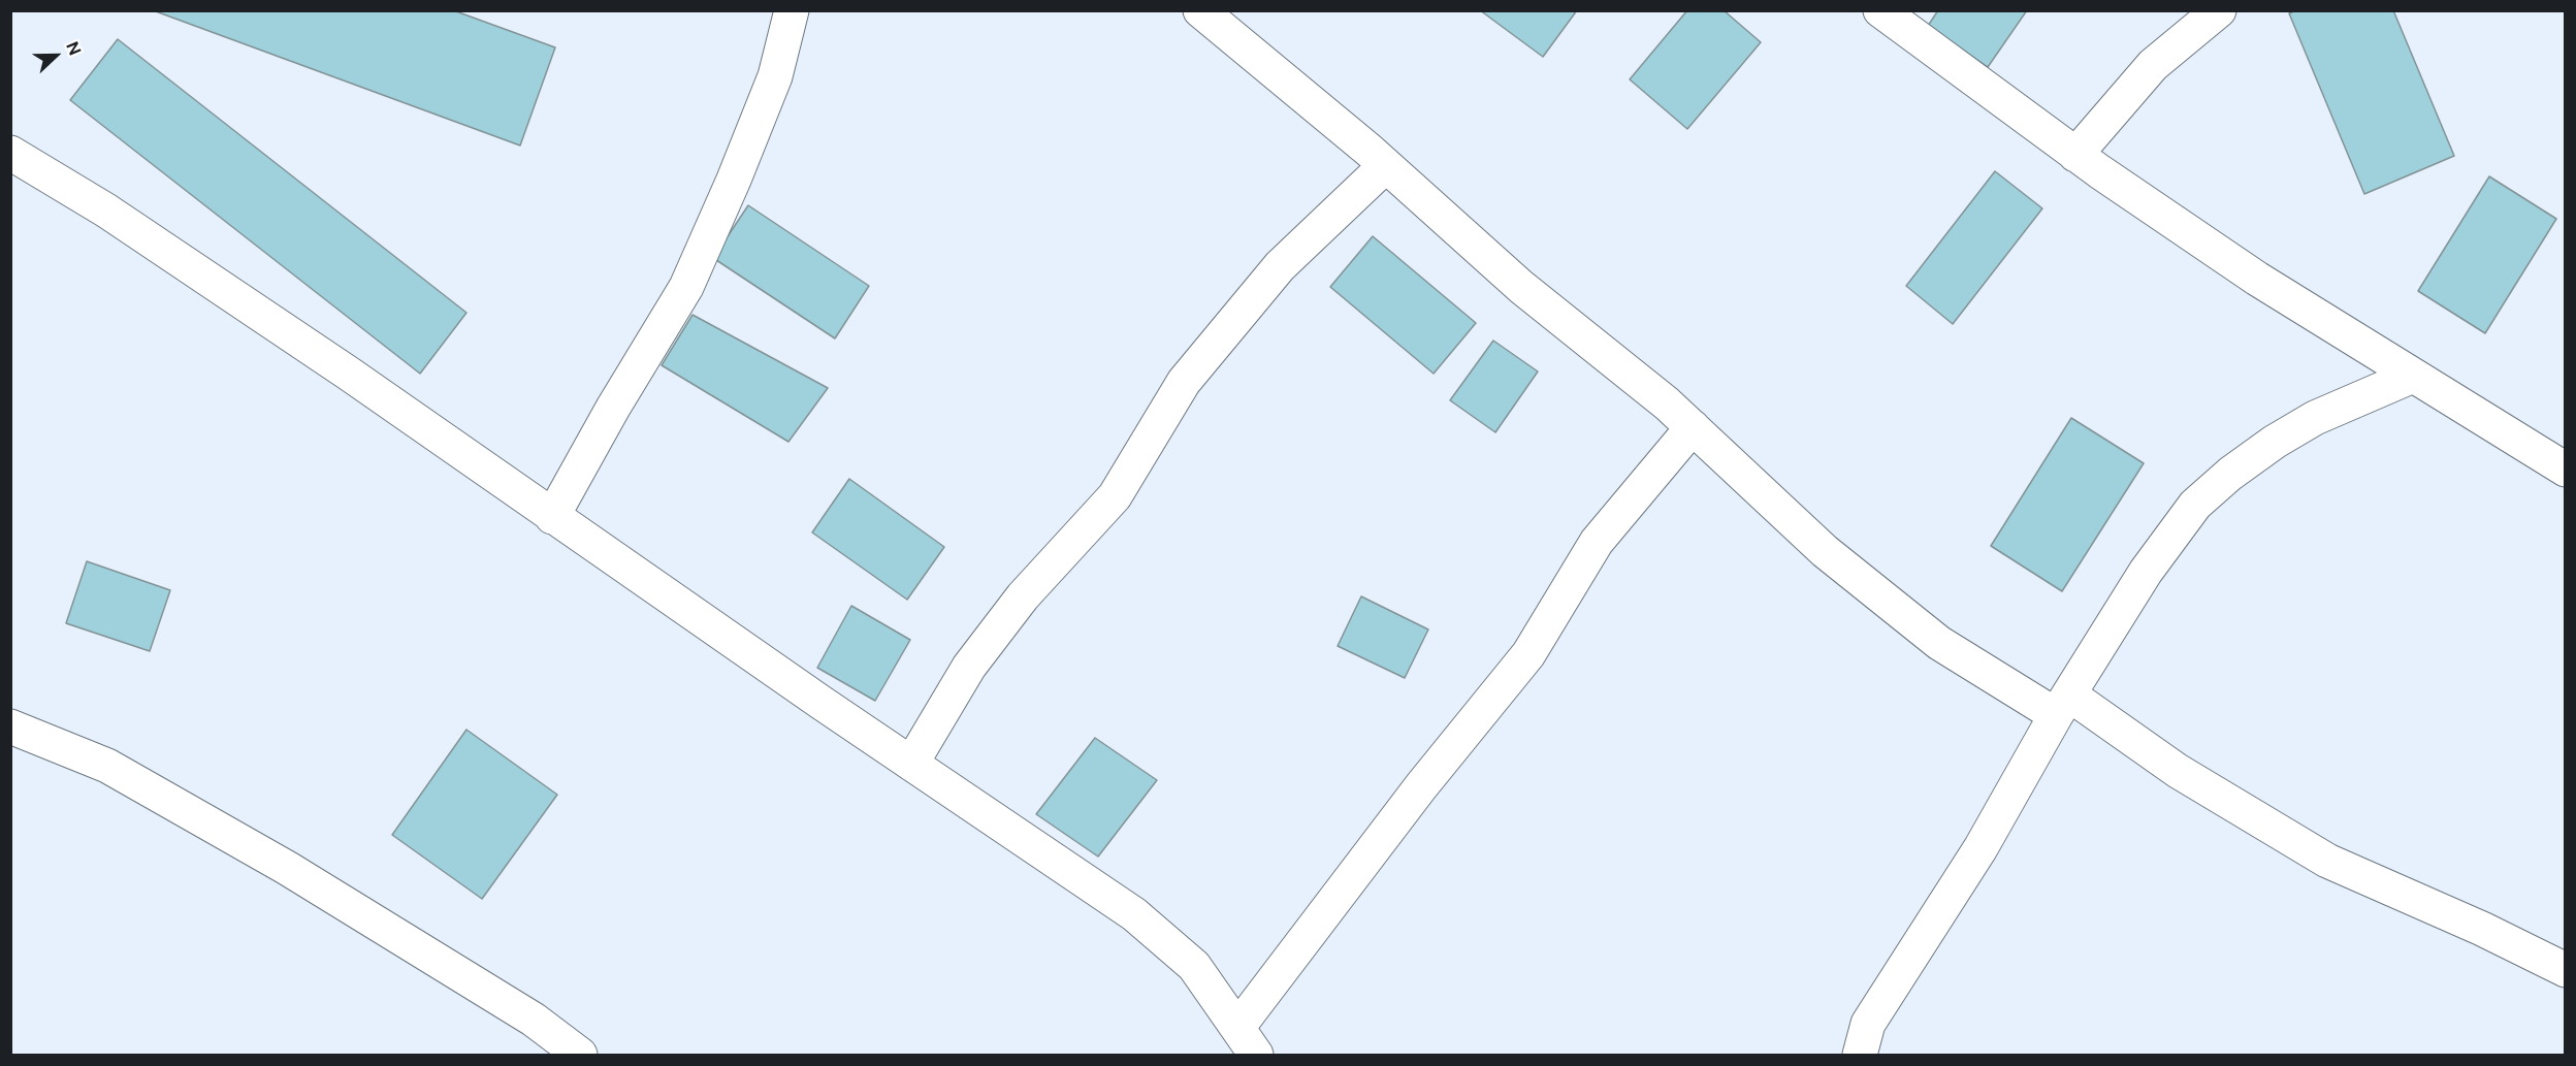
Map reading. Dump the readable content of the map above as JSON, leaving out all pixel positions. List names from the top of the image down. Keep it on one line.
{"north":"right"}
